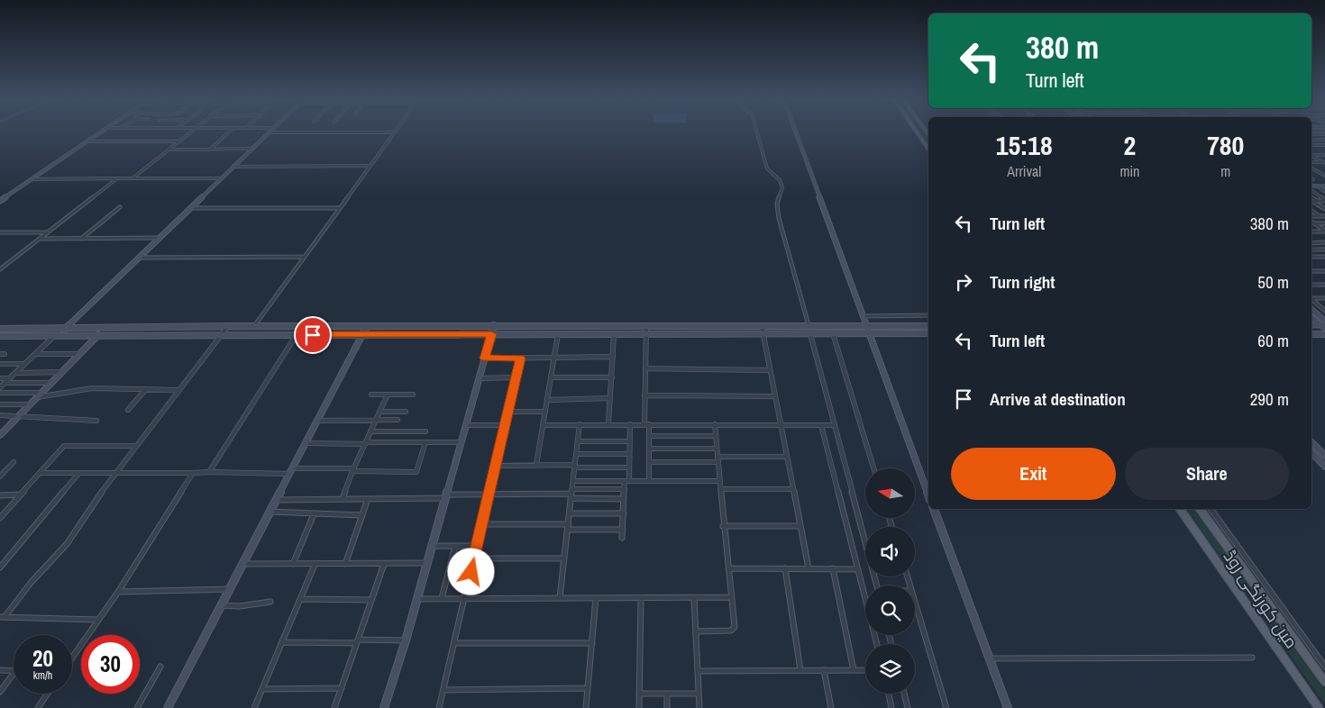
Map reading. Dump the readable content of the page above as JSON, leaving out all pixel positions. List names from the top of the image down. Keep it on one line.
{"streets":{"main road":["مین کورنگی روڈ"]},"north":"left","page":{"turn":["380 m","Turn left"],"eta":["15:18","Arrival","2","min","780","m"],"list":[{"name":"Turn left","value":"380 m"},{"name":"Turn right","value":"50 m"},{"name":"Turn left","value":"60 m"},{"name":"Arrive at destination","value":"290 m"}],"buttons":["Exit","Share"],"speed":"20 km/h","limit":"30"}}
